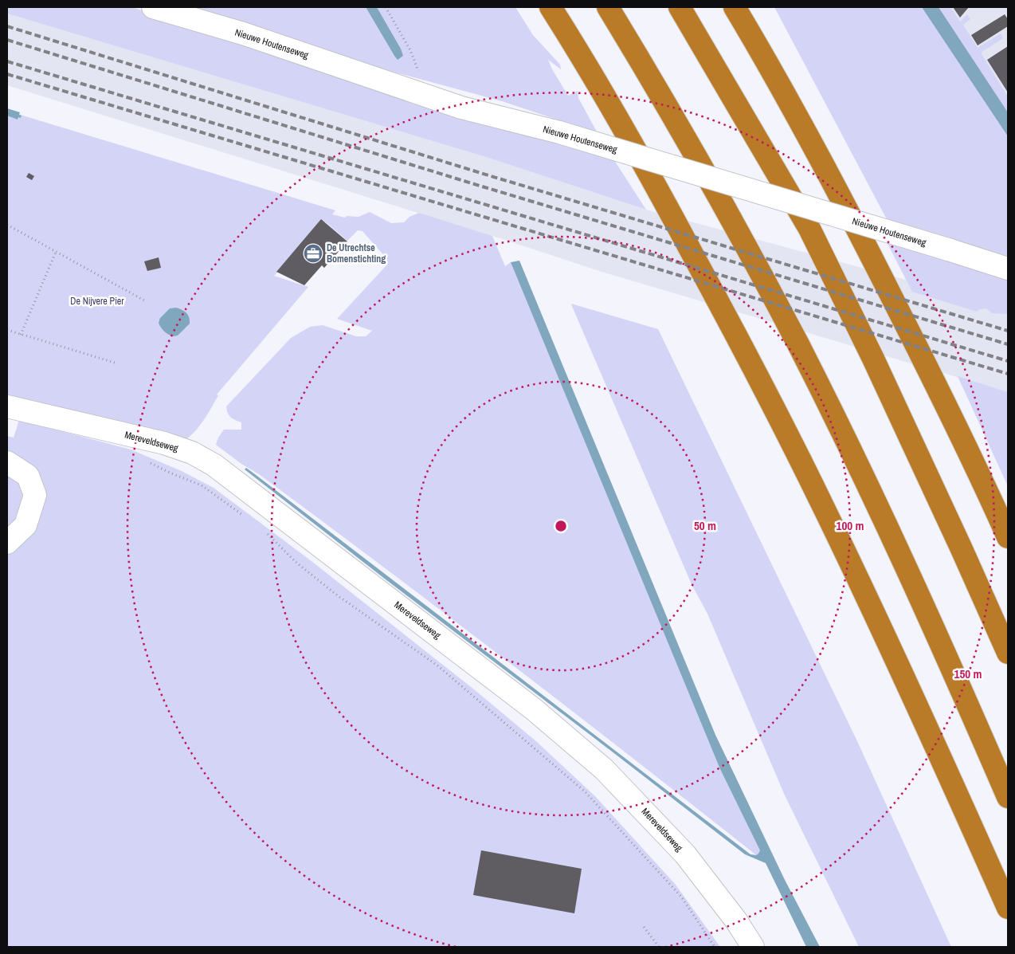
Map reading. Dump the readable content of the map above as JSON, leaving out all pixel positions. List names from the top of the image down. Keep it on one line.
{"streets":{"street":["Nieuwe Houtenseweg","Mereveldseweg"]},"parks":["De Nijvere Pier"],"places":{"office":["De Utrechtse Bomenstichting"]},"rings":["50 m","100 m","150 m"]}
